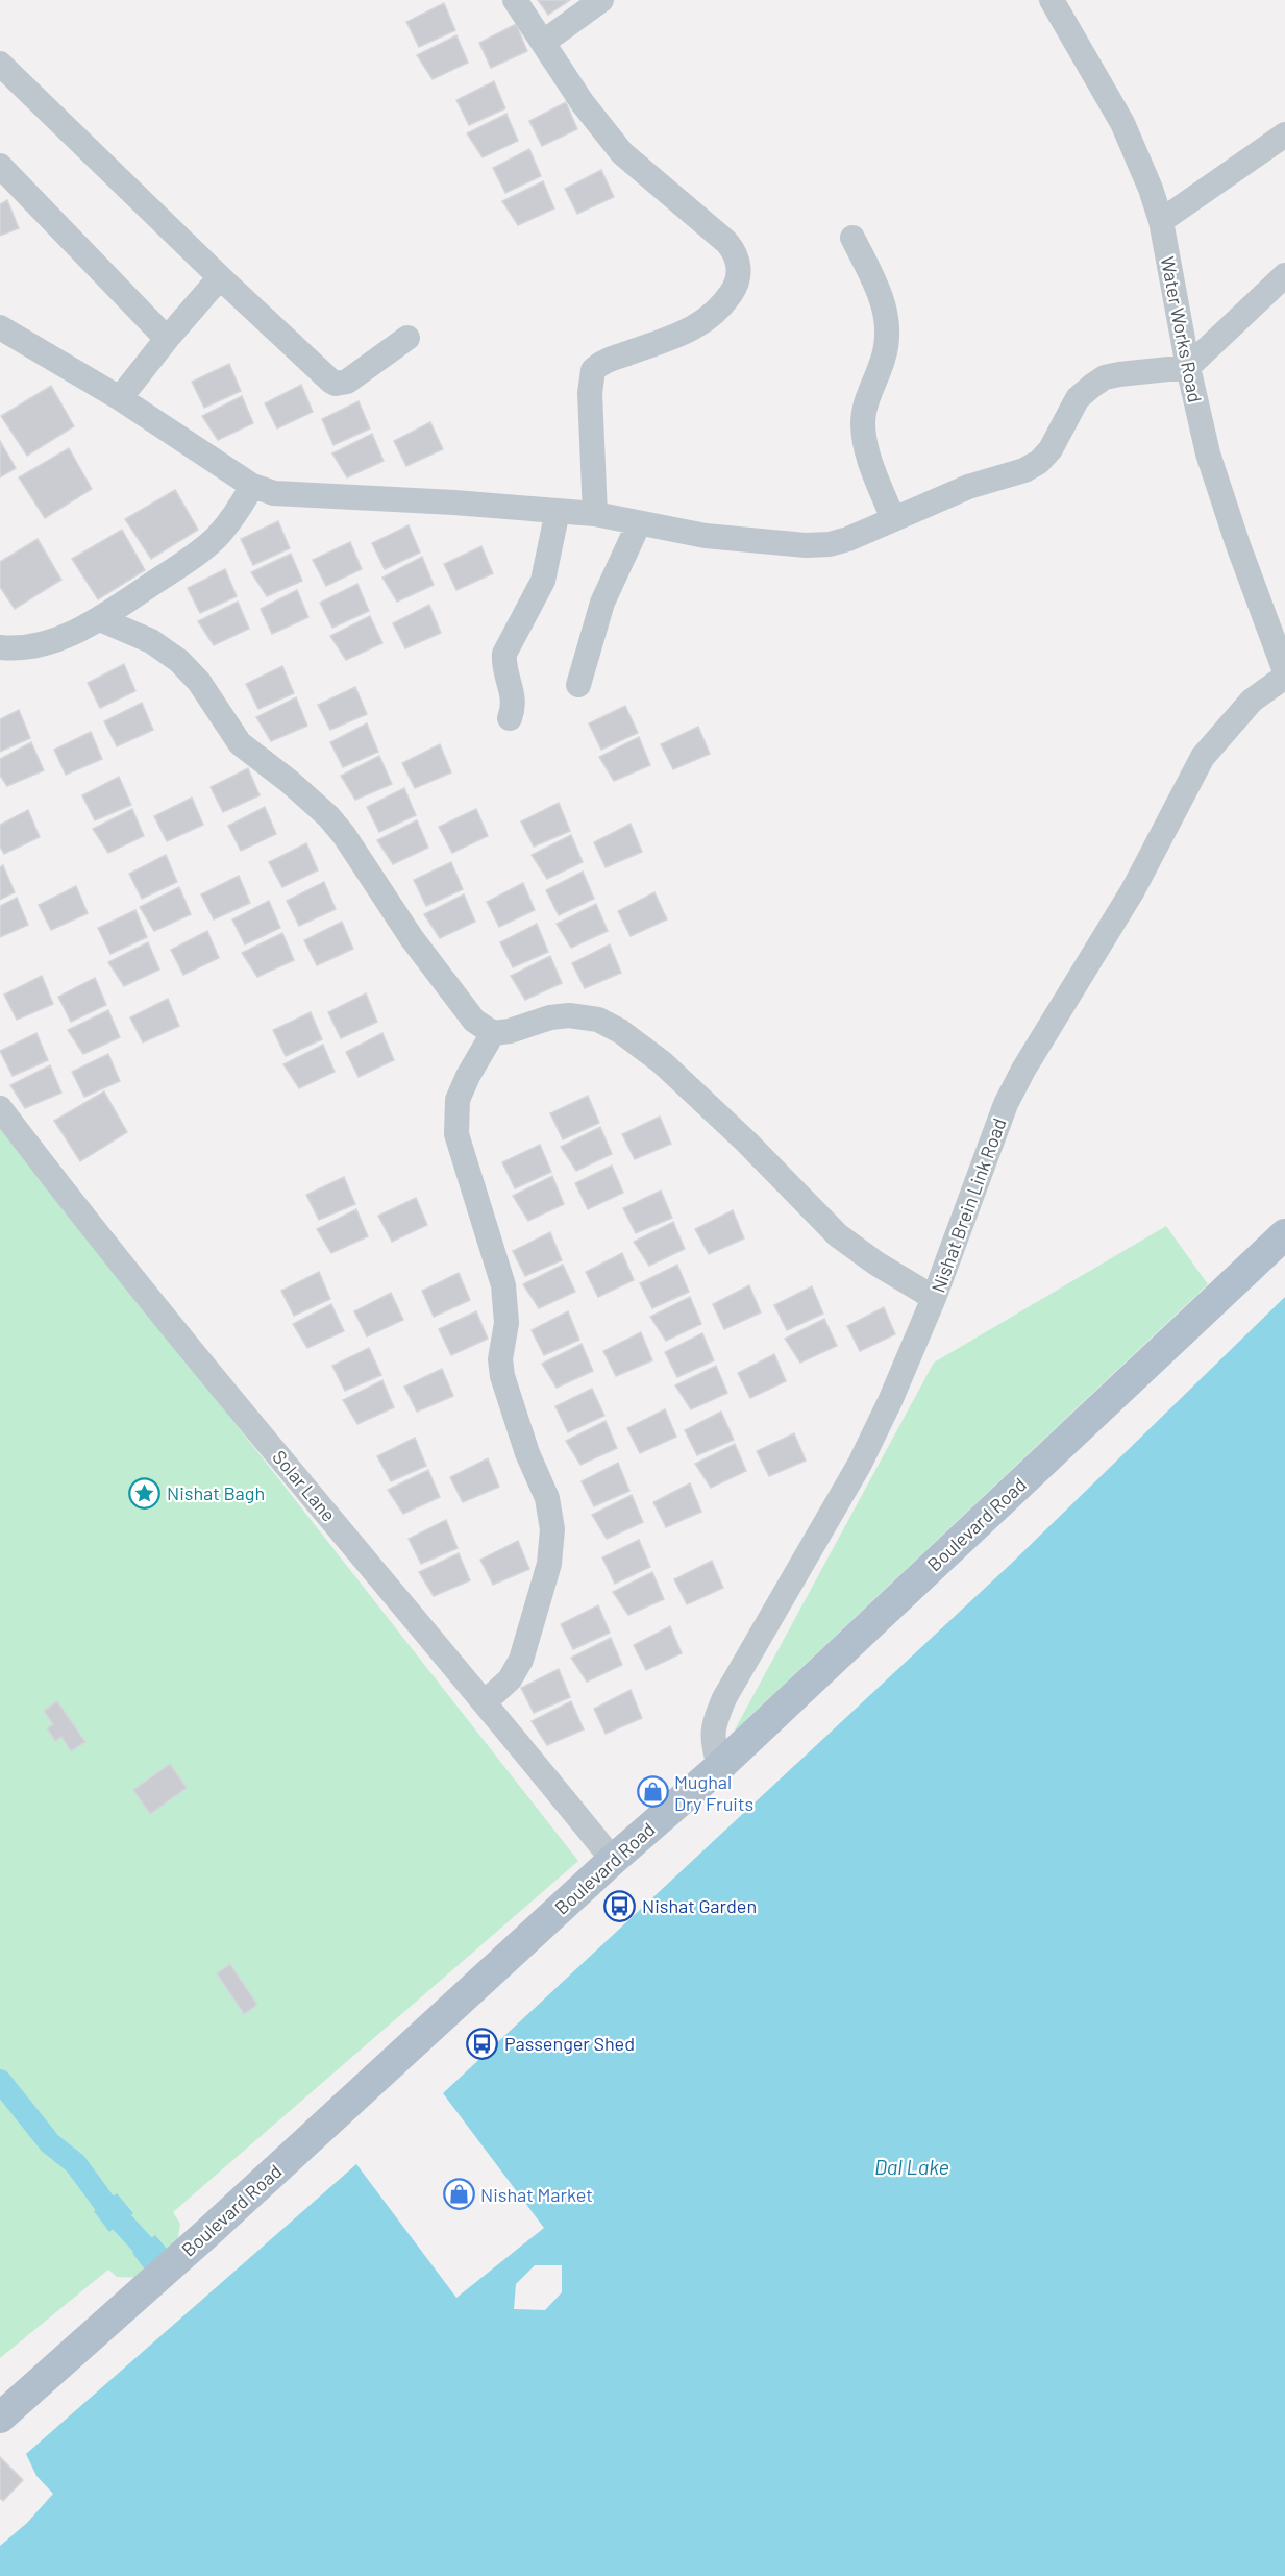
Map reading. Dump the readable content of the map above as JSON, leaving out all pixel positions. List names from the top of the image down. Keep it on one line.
{"streets":{"main road":["Boulevard Road"],"street":["Water Works Road","Nishat Brein Link Road","Solar Lane"]},"crossings":[["Nishat Brein Link Road","Boulevard Road"],["Solar Lane","Boulevard Road"]],"water":["Dal Lake"],"places":{"place":["Nishat Bagh"],"shop":["Mughal Dry Fruits","Nishat Market"],"bus stop":["Nishat Garden","Passenger Shed"]}}
